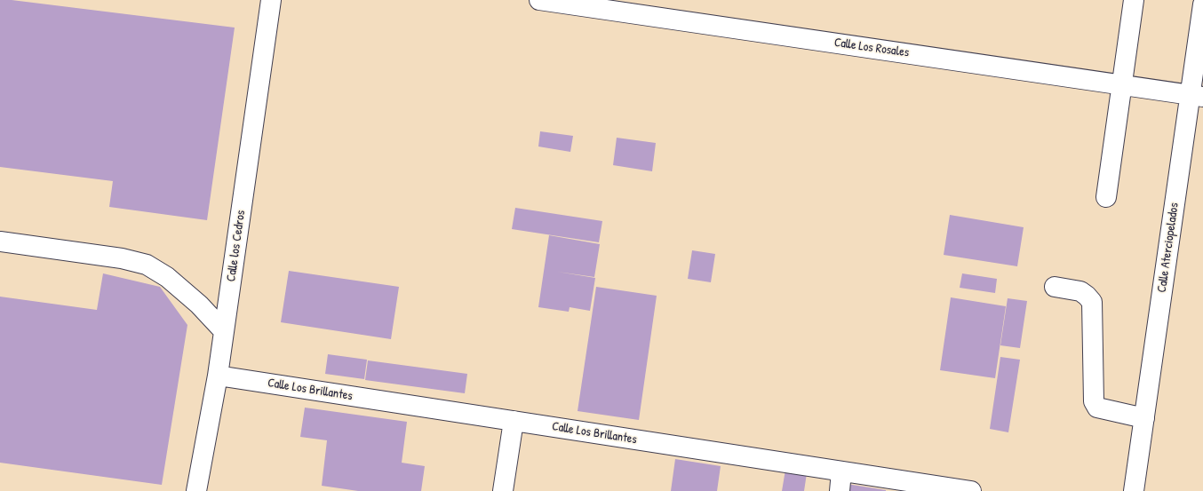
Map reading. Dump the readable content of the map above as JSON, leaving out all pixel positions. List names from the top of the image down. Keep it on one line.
{"streets":{"street":["Calle Los Rosales","Calle los Cedros","Calle Aterciopelados","Calle Los Brillantes"]},"crossings":[["Calle Los Rosales","Calle Aterciopelados"],["Calle los Cedros","Calle Los Brillantes"]]}
